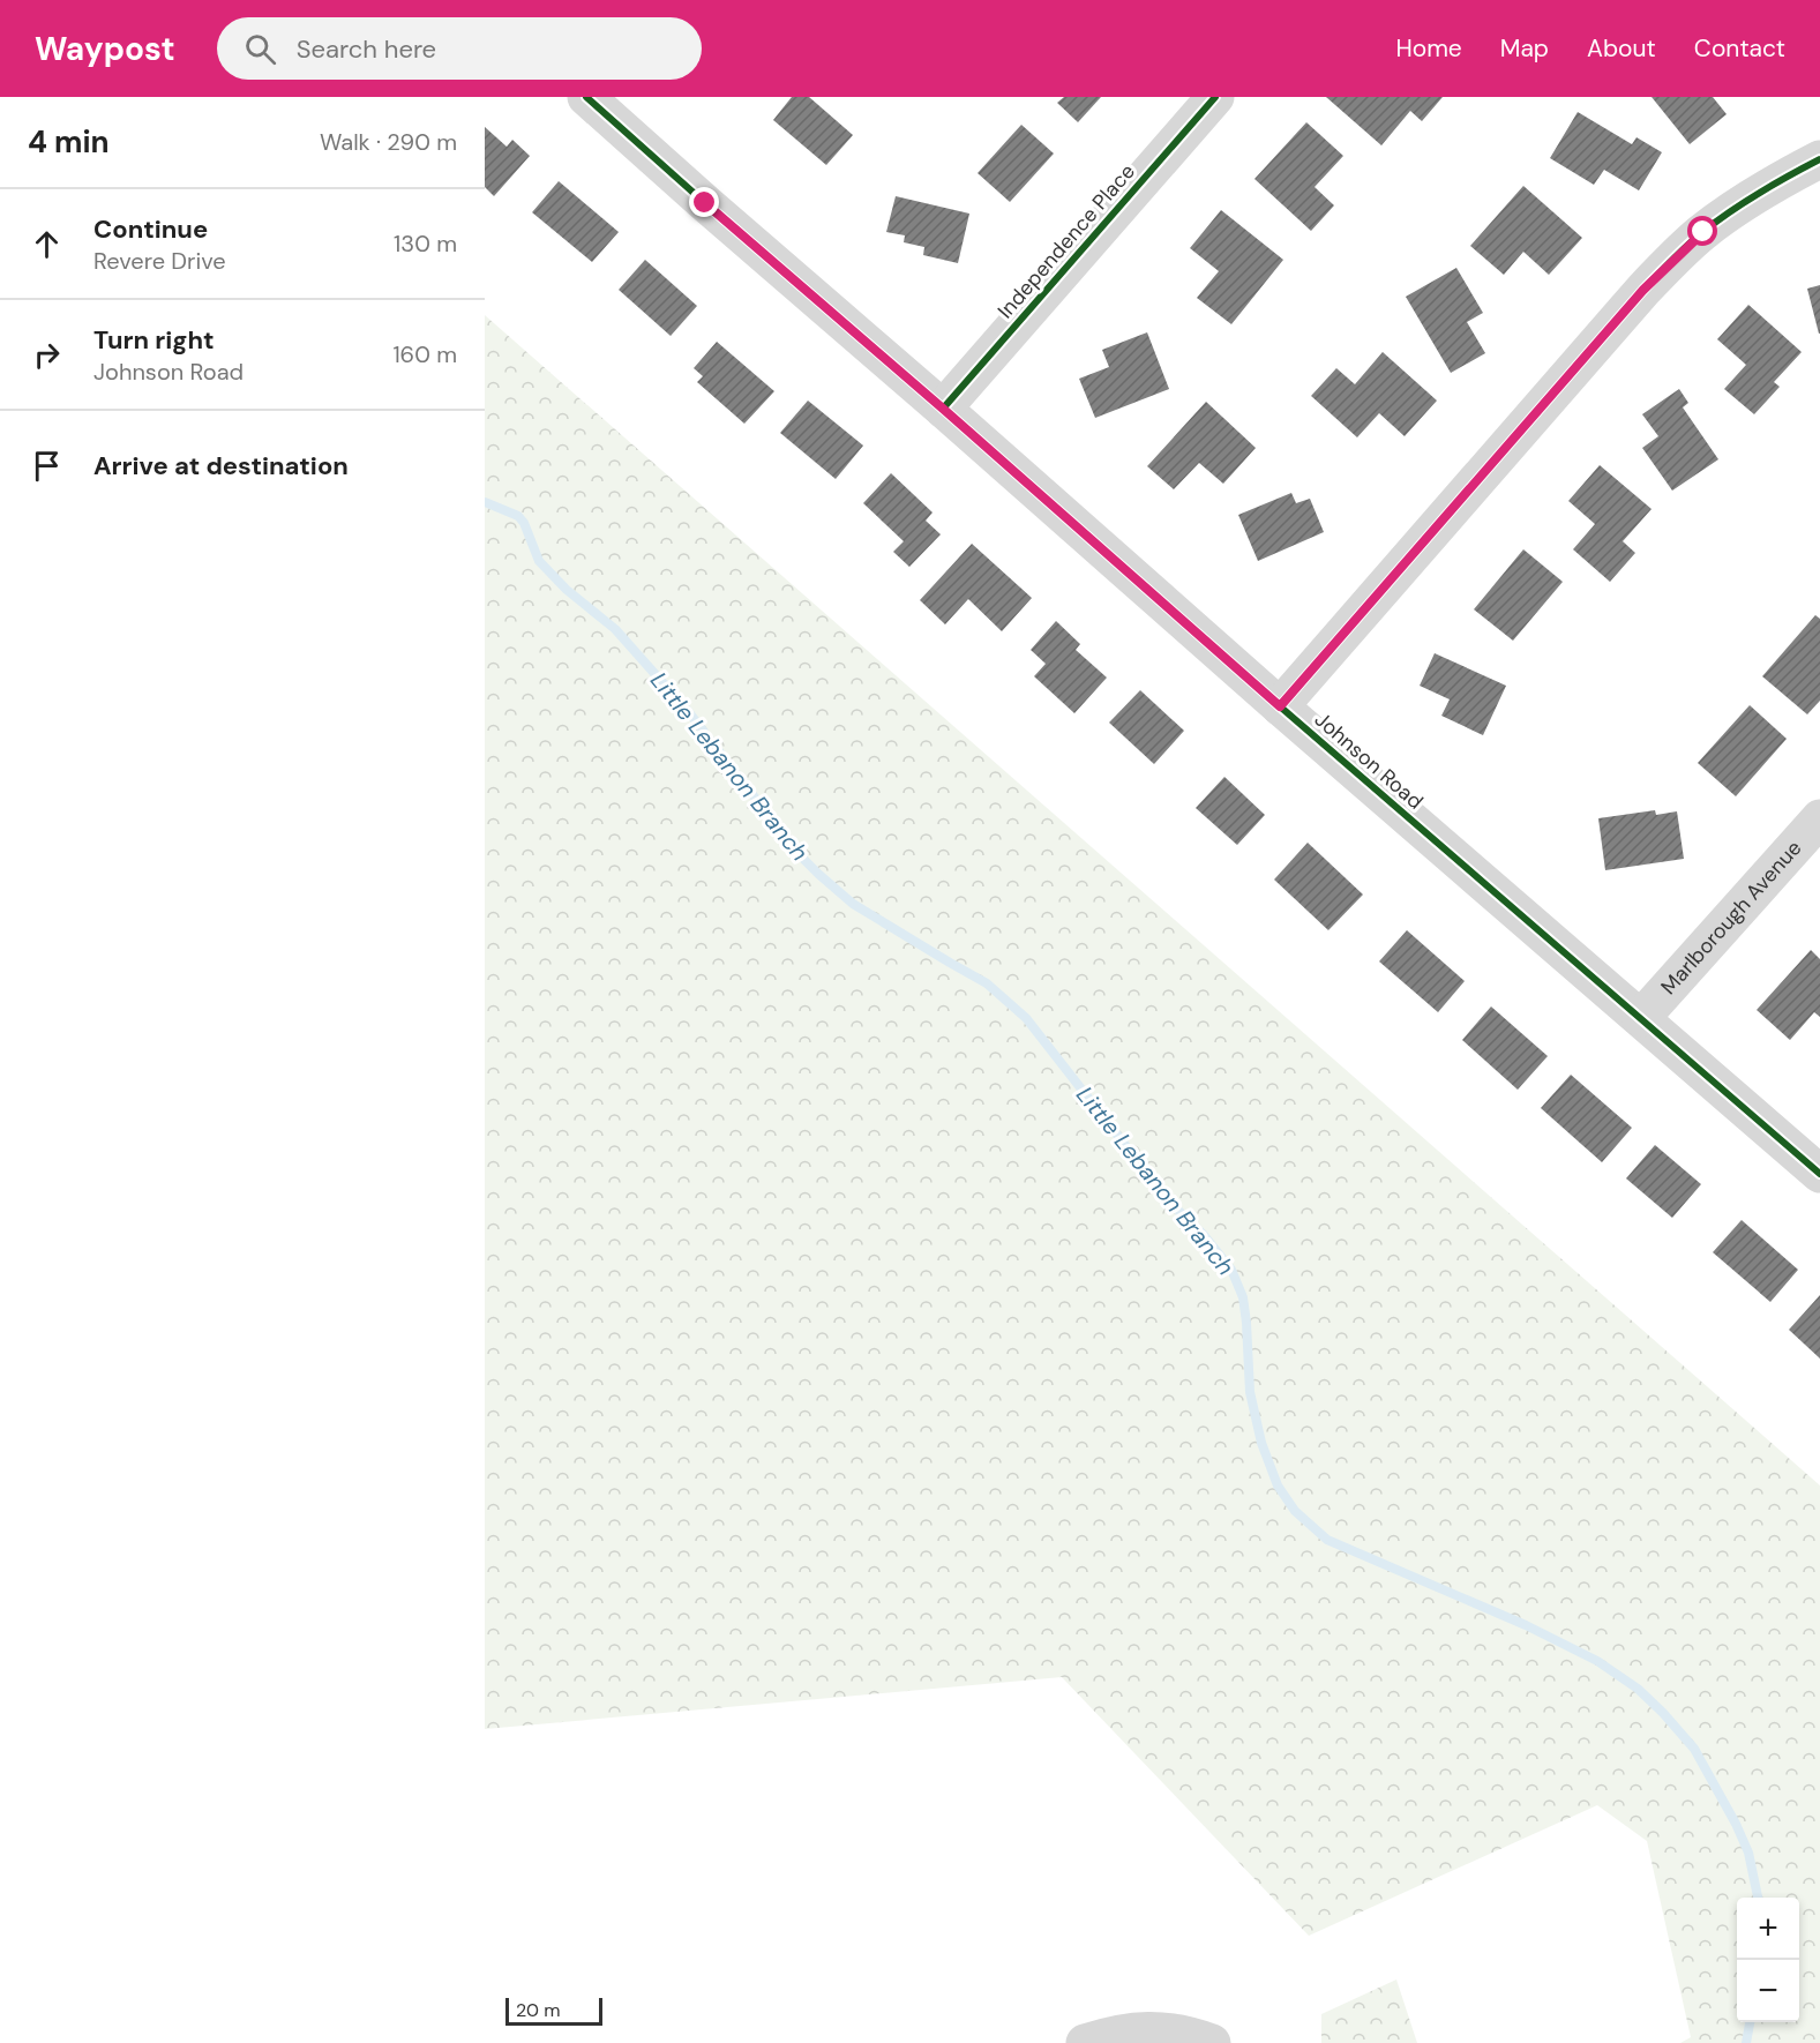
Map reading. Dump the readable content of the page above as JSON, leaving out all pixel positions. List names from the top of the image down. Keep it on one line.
{"streets":{"street":["Independence Place","Johnson Road","Marlborough Avenue"]},"crossings":[["Independence Place","Johnson Road"],["Johnson Road","Marlborough Avenue"]],"water":["Little Lebanon Branch"],"scale_bar":"20 m","page":{"header":"Waypost","search":"Search here","nav":["Home","Map","About","Contact"],"heading":["4 min","Walk · 290 m"],"list":[["Continue","Revere Drive","130 m"],["Turn right","Johnson Road","160 m"],"Arrive at destination"],"map_buttons":["+","−"],"scale":"20 m"}}
